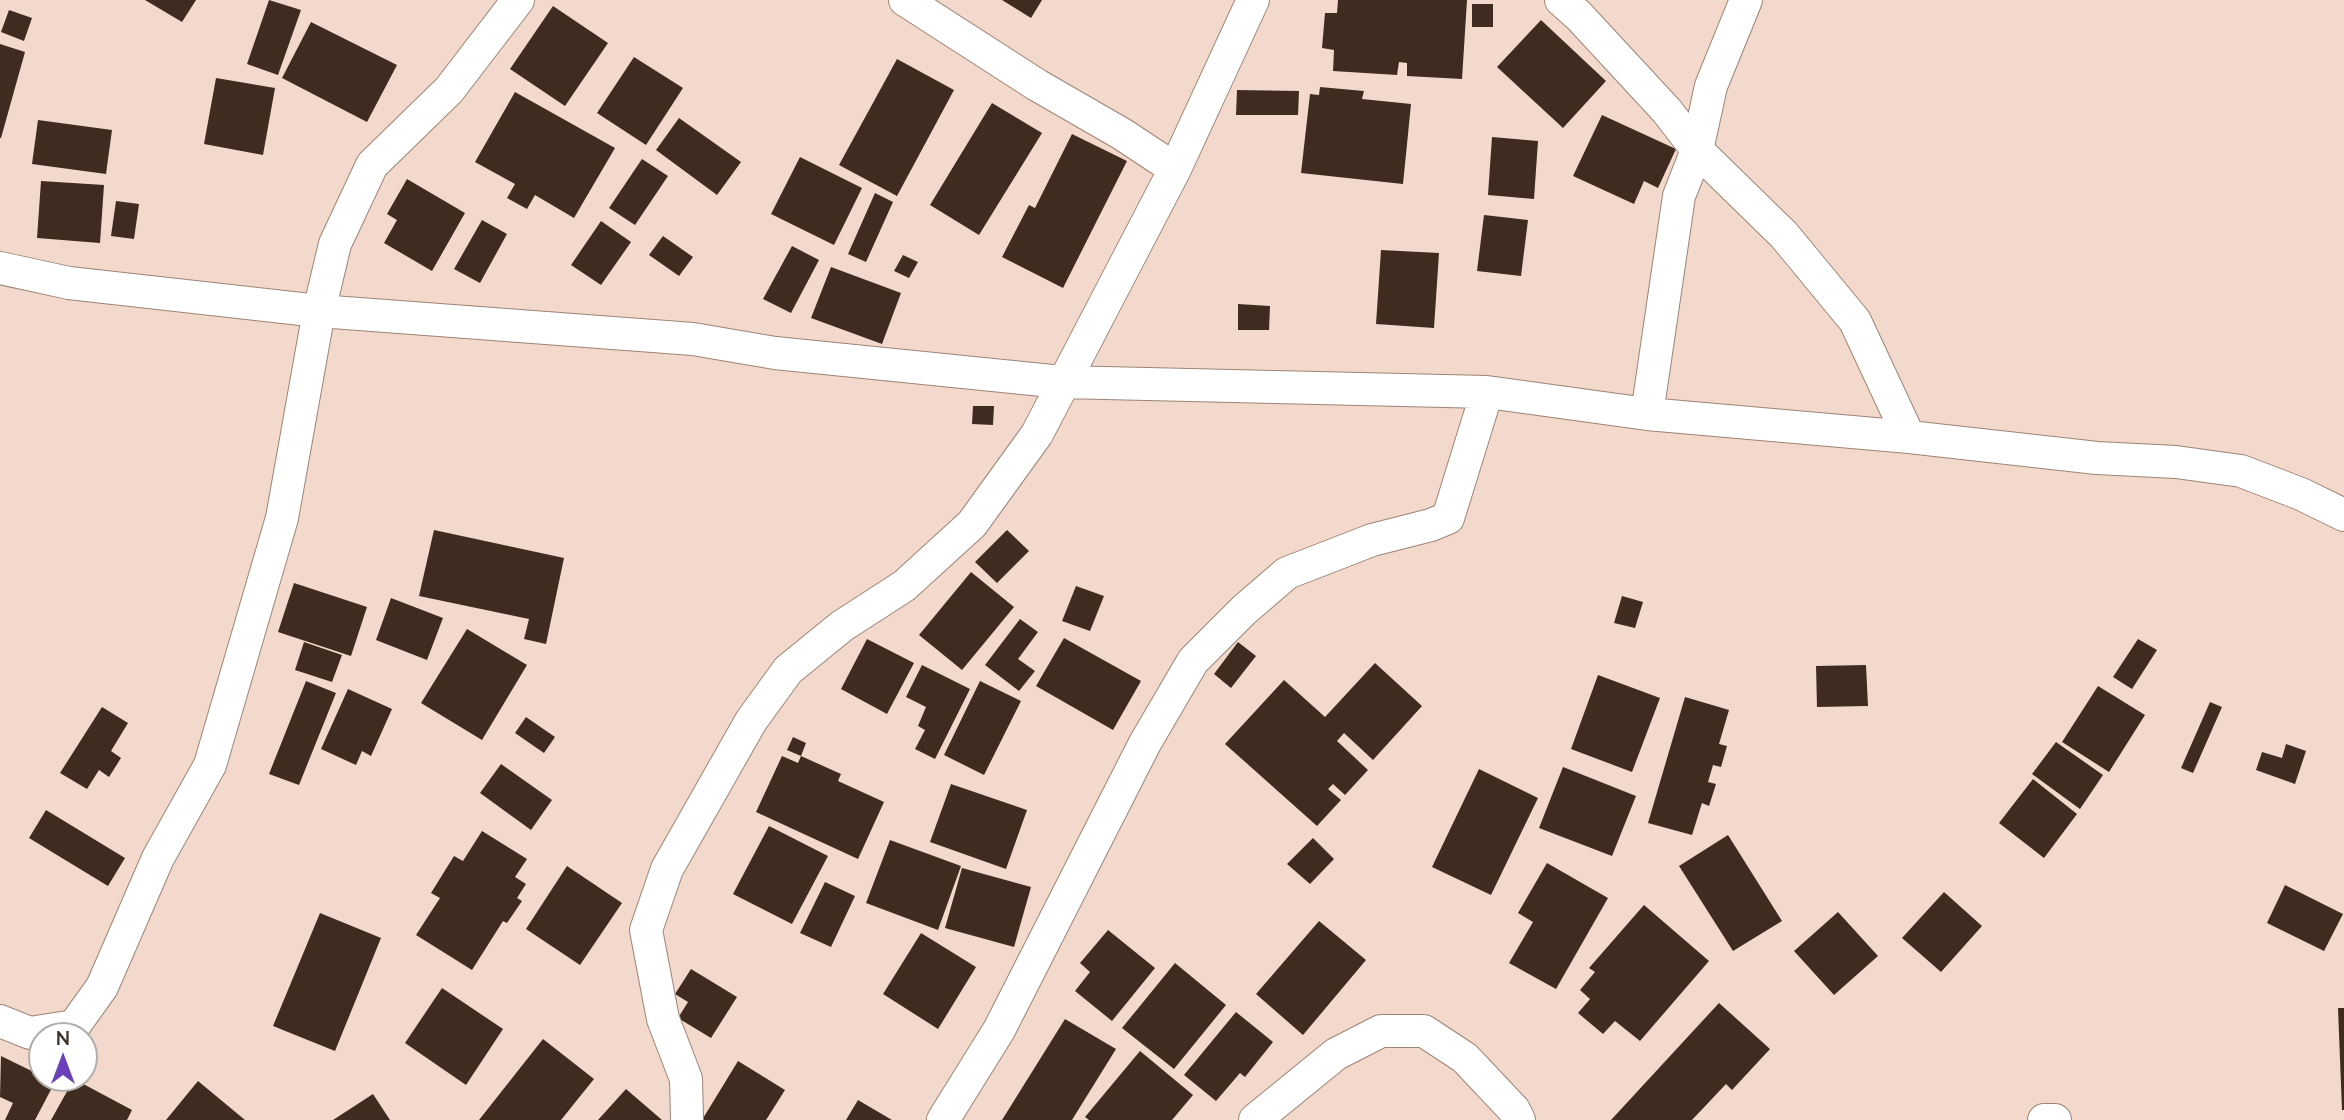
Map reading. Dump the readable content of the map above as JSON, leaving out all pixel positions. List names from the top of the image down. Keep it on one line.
{"north":"top"}
